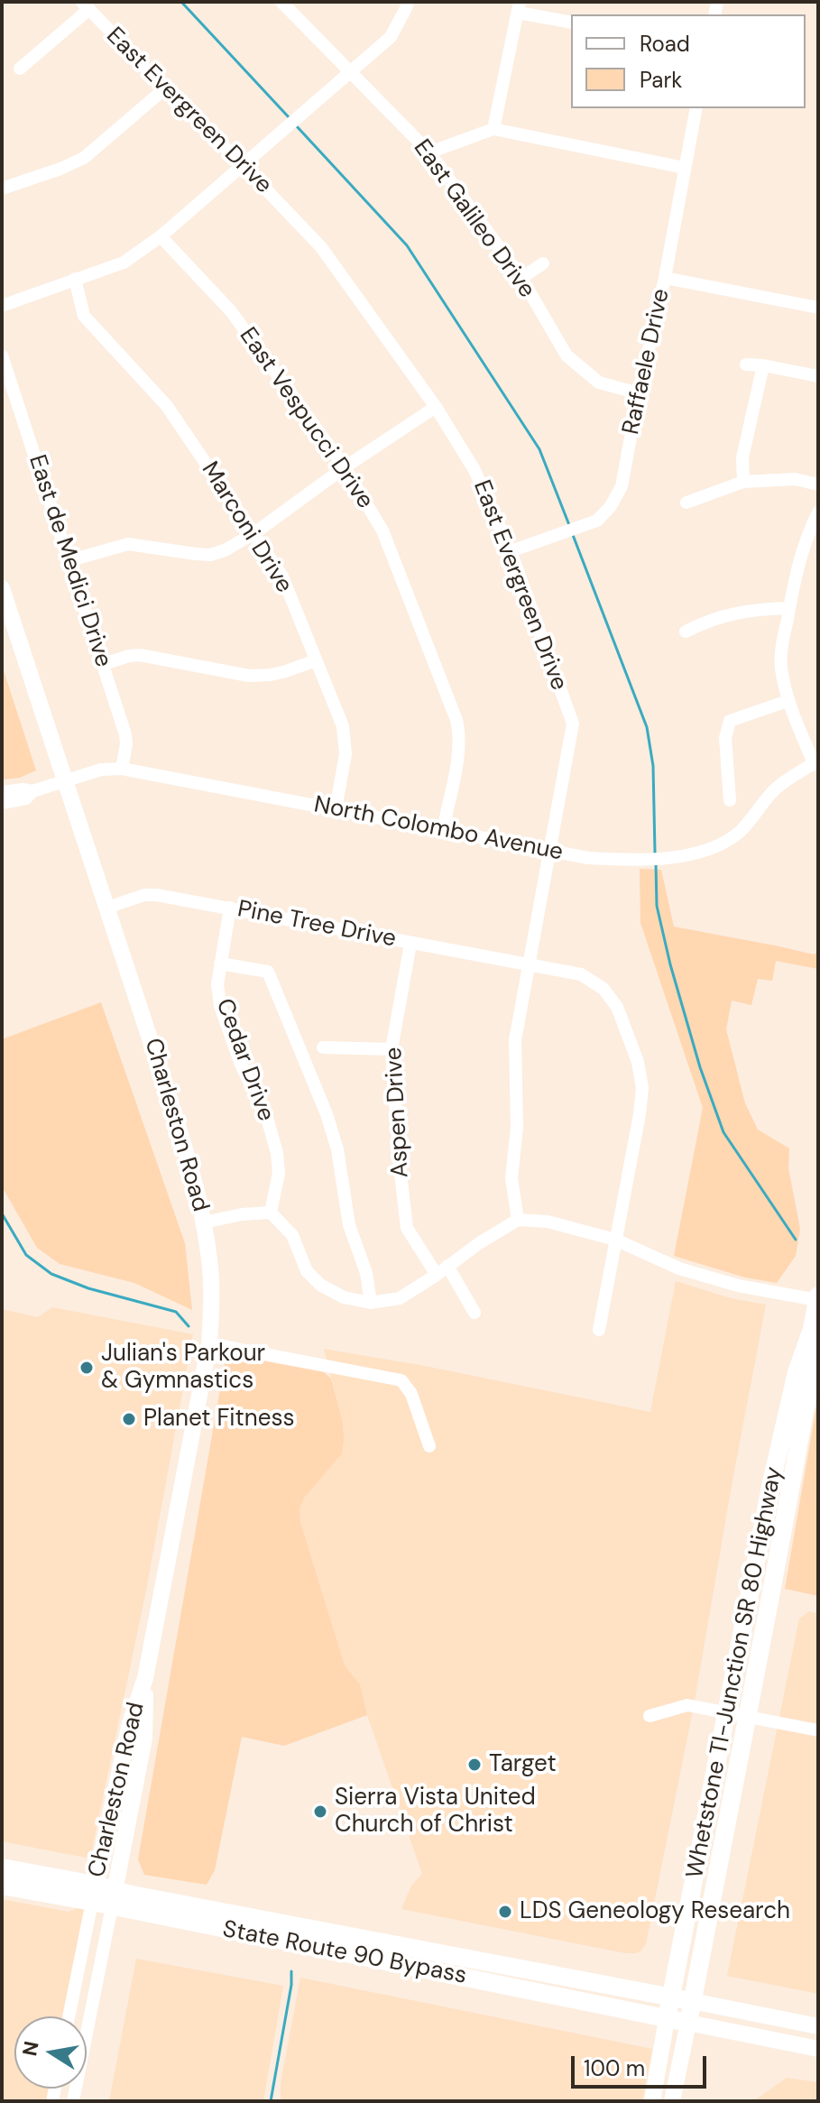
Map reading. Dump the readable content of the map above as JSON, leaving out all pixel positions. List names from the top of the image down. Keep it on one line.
{"streets":{"highway":["Whetstone TI-Junction SR 80 Highway","State Route 90 Bypass"],"main road":["Charleston Road"],"street":["East Evergreen Drive","East Galileo Drive","Raffaele Drive","East Vespucci Drive","Marconi Drive","East de Medici Drive","North Colombo Avenue","Pine Tree Drive","Cedar Drive","Aspen Drive"]},"crossings":[["East Evergreen Drive","Raffaele Drive"],["East Evergreen Drive","North Colombo Avenue"],["East Evergreen Drive","Pine Tree Drive"],["East Galileo Drive","Raffaele Drive"],["East Vespucci Drive","North Colombo Avenue"],["Marconi Drive","North Colombo Avenue"],["East de Medici Drive","North Colombo Avenue"],["North Colombo Avenue","Charleston Road"],["Pine Tree Drive","Cedar Drive"],["Pine Tree Drive","Aspen Drive"],["Pine Tree Drive","Charleston Road"],["Charleston Road","State Route 90 Bypass"],["Whetstone TI-Junction SR 80 Highway","State Route 90 Bypass"]],"places":["Julian's Parkour & Gymnastics","Planet Fitness","Target","Sierra Vista United Church of Christ","LDS Geneology Research"],"legend":["Road","Park"],"scale_bar":"100 m","north":"left"}
